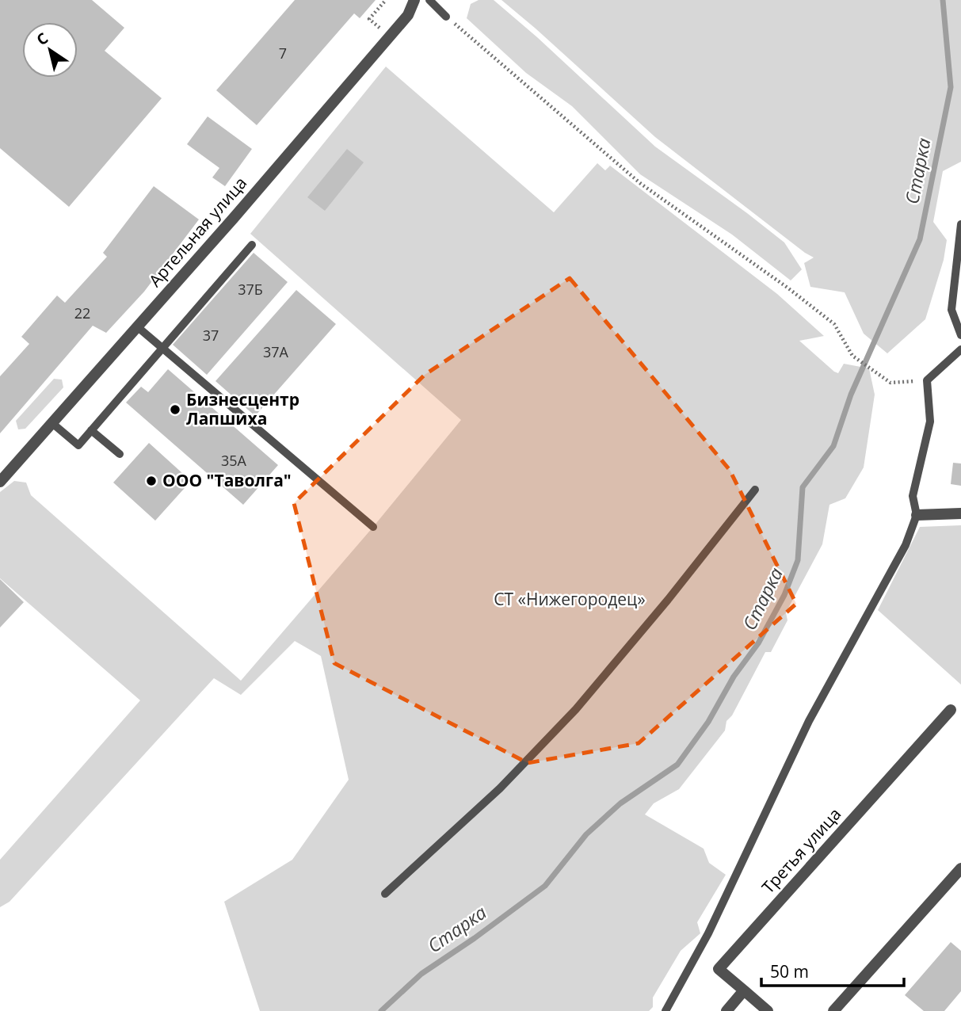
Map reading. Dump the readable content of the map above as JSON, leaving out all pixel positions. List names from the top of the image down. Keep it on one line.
{"streets":{"street":["Артельная улица","Третья улица"]},"water":["Старка"],"parks":["СТ «Нижегородец»"],"places":["Бизнесцентр Лапшиха","ООО \"Таволга\""],"house_numbers":["7","37Б","22","37","37А","35А"],"scale_bar":"50 m","north":"top left"}
